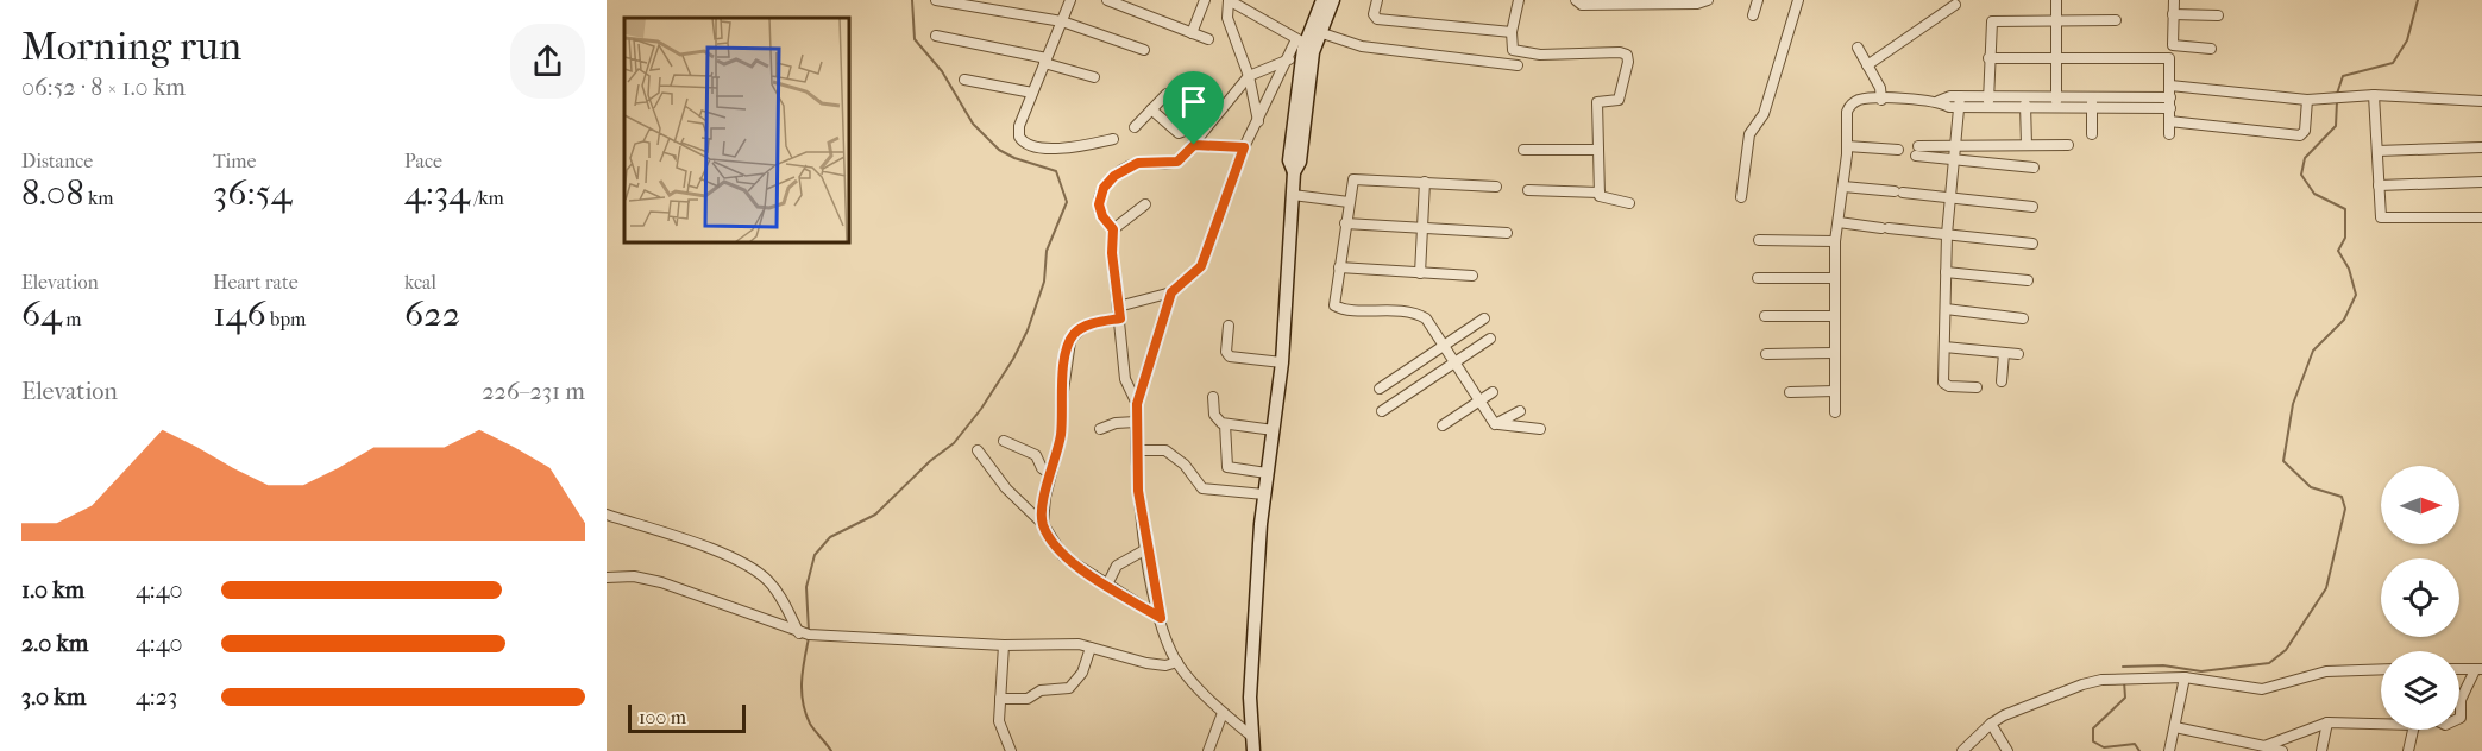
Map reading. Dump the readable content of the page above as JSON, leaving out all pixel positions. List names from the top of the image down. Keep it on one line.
{"scale_bar":"100 m","north":"right","page":{"heading":["Morning run","06:52 · 8 × 1.0 km"],"stats":[["Distance","8.08 km"],["Time","36:54"],["Pace","4:34 /km"],["Elevation","64 m"],["Heart rate","146 bpm"],["kcal","622"]],"chart":["Elevation","226–231 m"],"list":[{"name":"1.0 km","note":"4:40"},{"name":"2.0 km","note":"4:40"},{"name":"3.0 km","note":"4:23"}],"scale":"100 m"}}
